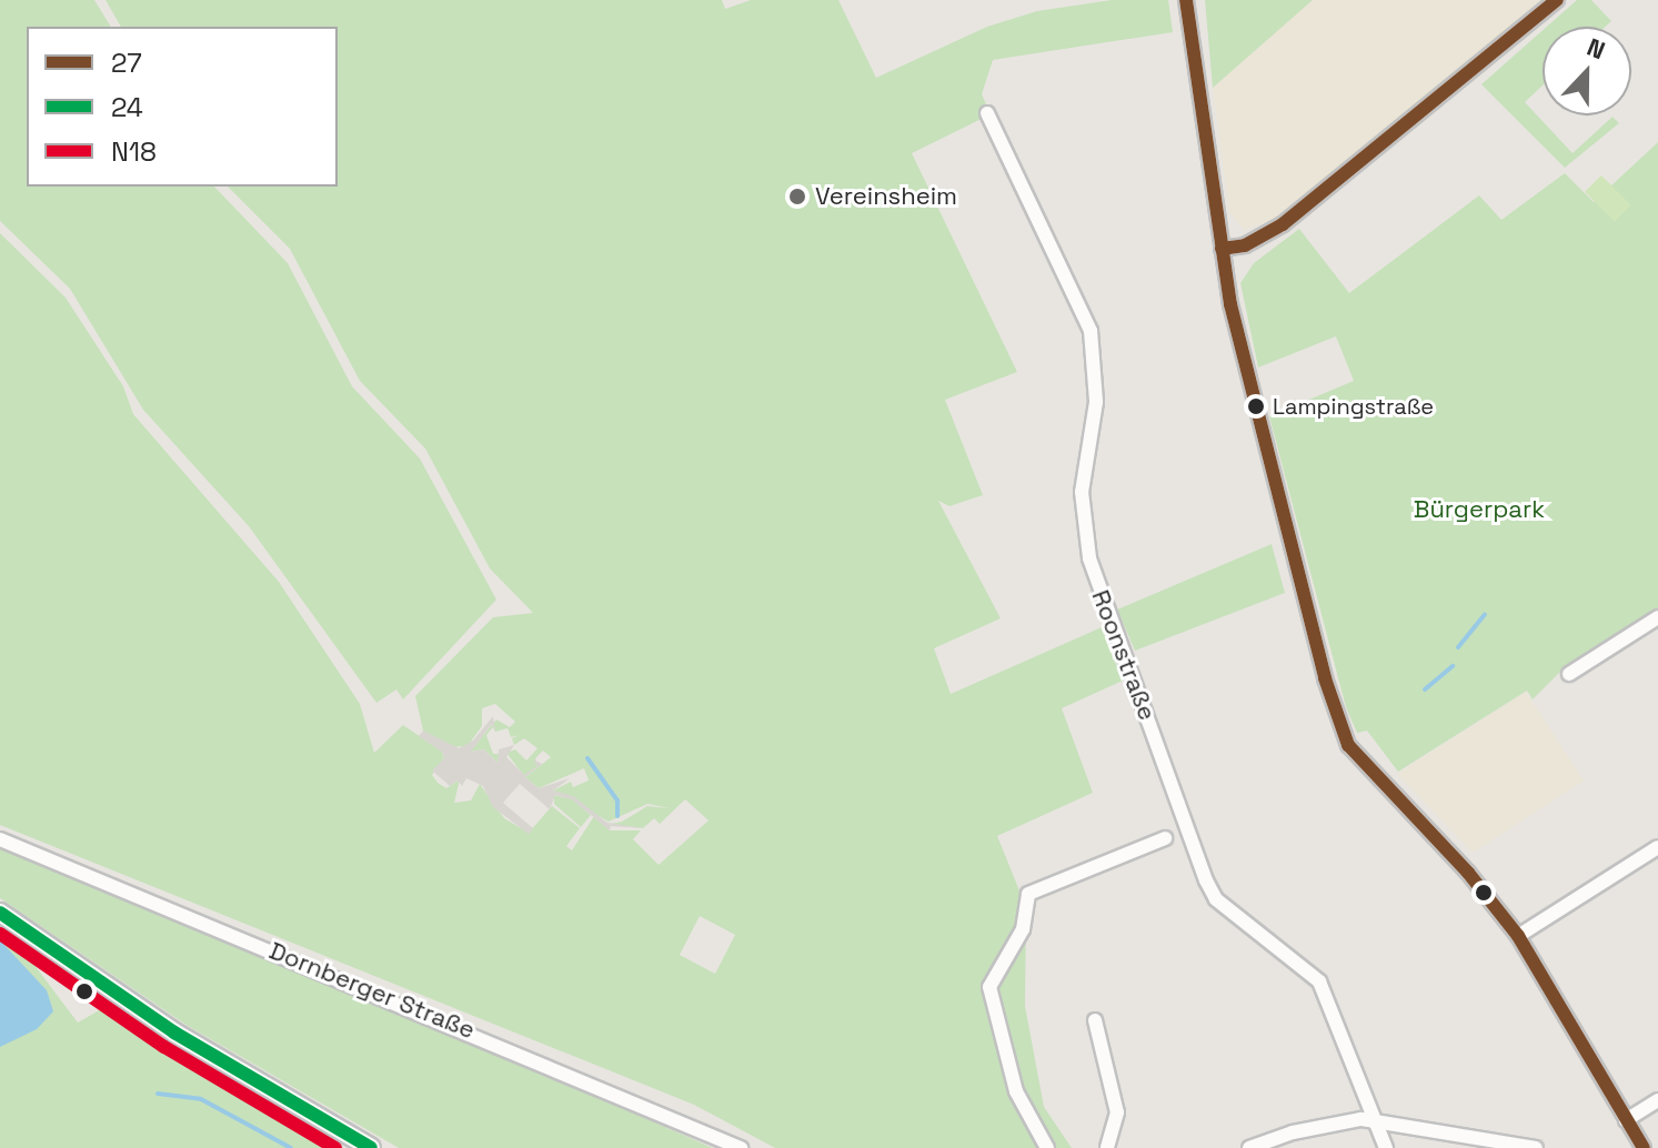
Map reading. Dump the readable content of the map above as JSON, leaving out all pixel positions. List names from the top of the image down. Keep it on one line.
{"streets":{"street":["Roonstraße","Dornberger Straße"]},"parks":["Bürgerpark"],"places":["Vereinsheim","Lampingstraße"],"lines":["transit line 27","transit line 24","transit line N18"],"legend":["27","24","N18"],"north":"top"}
